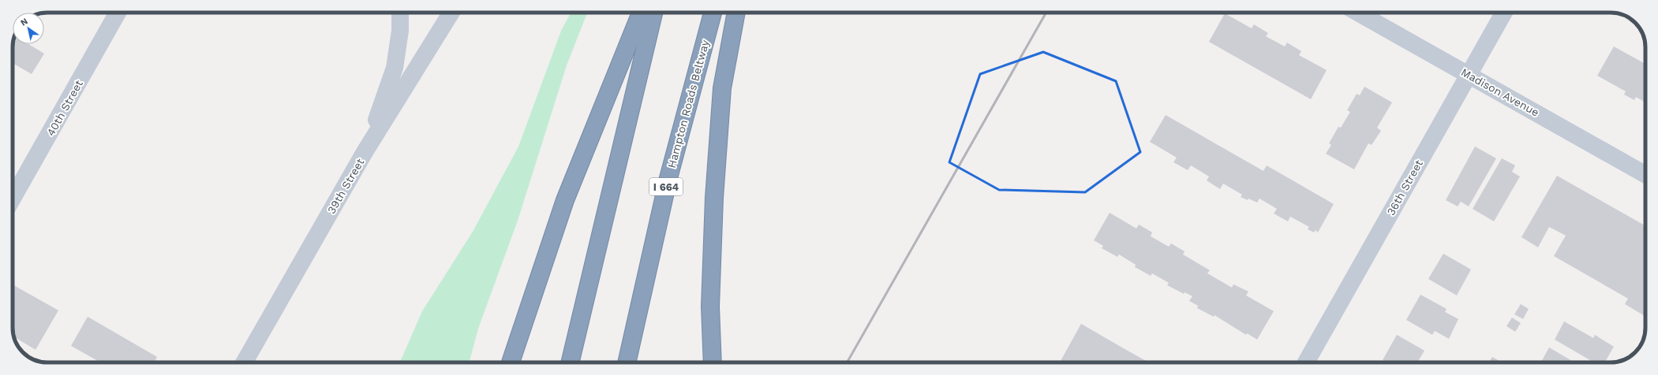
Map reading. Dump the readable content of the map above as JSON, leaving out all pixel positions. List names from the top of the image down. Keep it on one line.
{"streets":{"highway":["Hampton Roads Beltway","I 664"],"main road":["Madison Avenue","40th Street","39th Street","36th Street"]},"crossings":[["Madison Avenue","36th Street"]],"north":"top left"}
